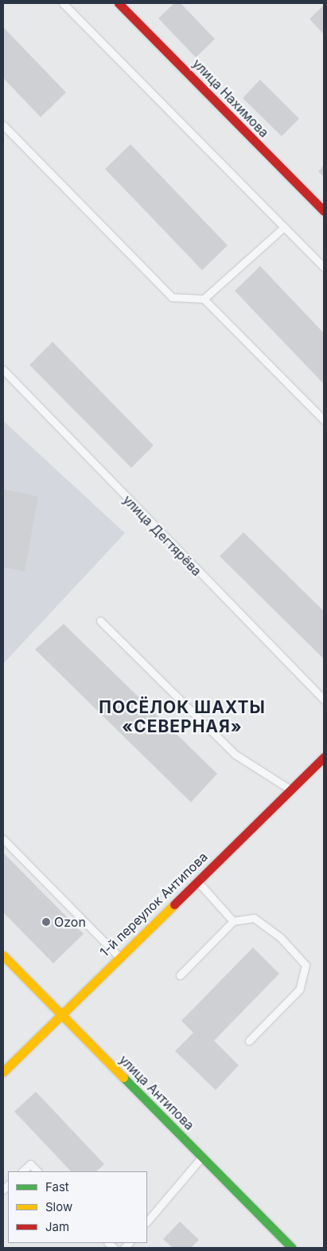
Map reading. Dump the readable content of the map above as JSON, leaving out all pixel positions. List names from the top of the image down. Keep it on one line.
{"streets":{"main road":["улица Нахимова","1-й переулок Антипова","улица Антипова"],"lane":["улица Дегтярёва"]},"crossings":[["1-й переулок Антипова","улица Антипова"]],"districts":["ПОСЁЛОК ШАХТЫ «СЕВЕРНАЯ»"],"places":["Ozon"],"legend":["Fast","Slow","Jam"]}
